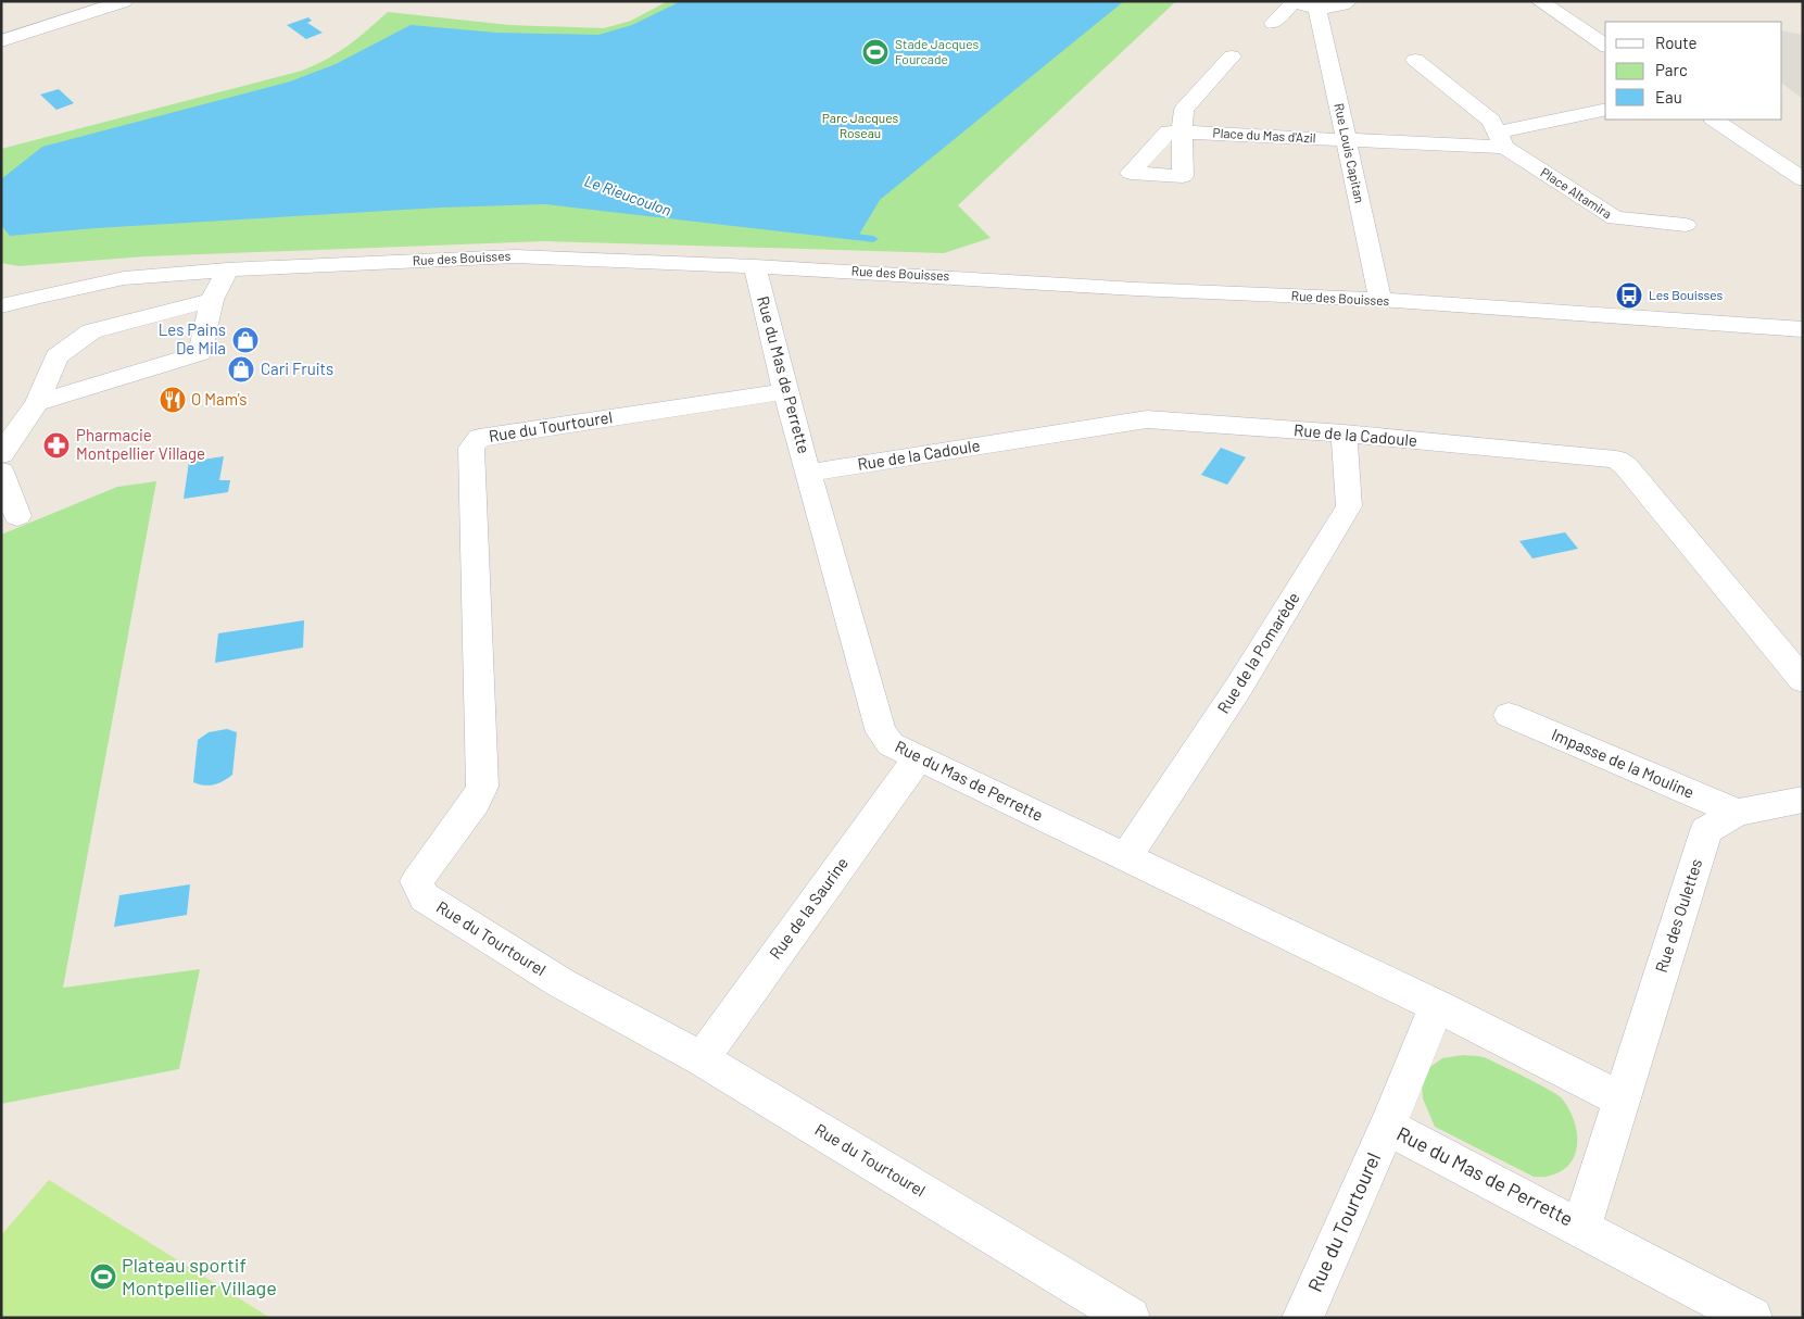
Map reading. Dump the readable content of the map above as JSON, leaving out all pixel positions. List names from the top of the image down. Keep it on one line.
{"streets":{"street":["Place du Mas d'Azil","Rue Louis Capitan","Place Altamira","Rue des Bouisses","Rue du Mas de Perrette","Rue du Tourtourel","Rue de la Cadoule","Rue de la Pomarède","Impasse de la Mouline","Rue de la Saurine","Rue des Oulettes"]},"crossings":[["Place du Mas d'Azil","Rue Louis Capitan"],["Rue Louis Capitan","Rue des Bouisses"],["Rue des Bouisses","Rue du Mas de Perrette"],["Rue du Mas de Perrette","Rue du Tourtourel"],["Rue du Mas de Perrette","Rue de la Cadoule"],["Rue du Mas de Perrette","Rue de la Pomarède"],["Rue du Mas de Perrette","Rue de la Saurine"],["Rue du Mas de Perrette","Rue des Oulettes"],["Rue du Tourtourel","Rue de la Saurine"],["Rue de la Cadoule","Rue de la Pomarède"],["Impasse de la Mouline","Rue des Oulettes"]],"water":["Le Rieucoulon"],"parks":["Parc Jacques Roseau"],"places":{"sports":["Stade Jacques Fourcade","Plateau sportif Montpellier Village"],"bus stop":["Les Bouisses"],"shop":["Les Pains De Mila","Cari Fruits"],"restaurant":["O Mam's"],"pharmacy":["Pharmacie Montpellier Village"]},"legend":["Route","Parc","Eau"]}
